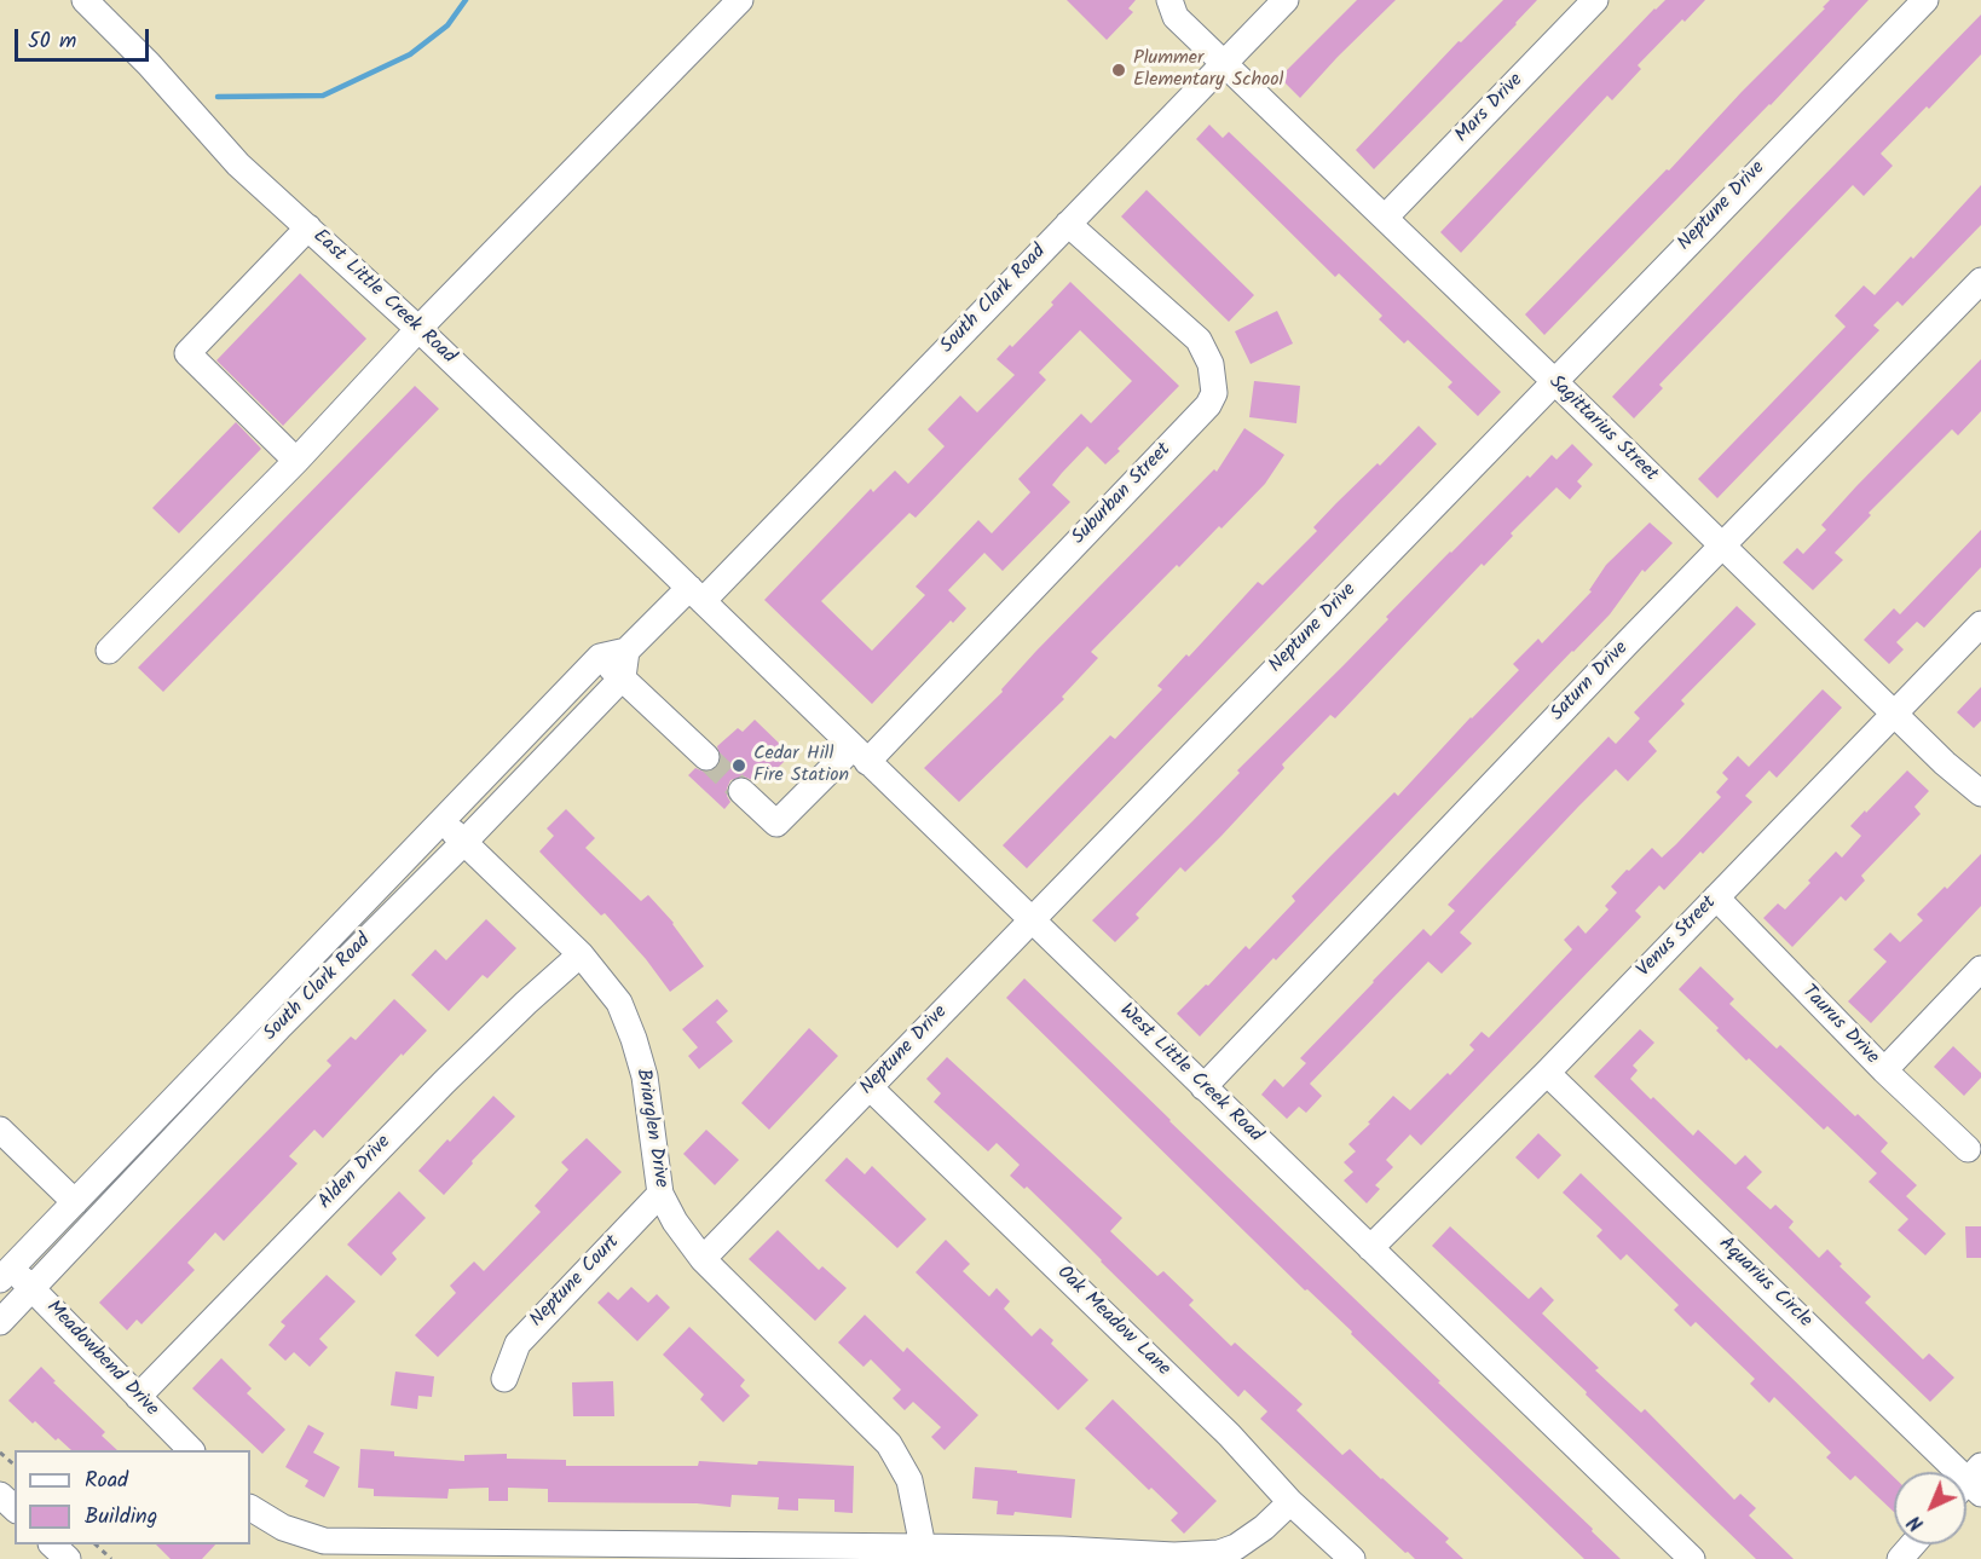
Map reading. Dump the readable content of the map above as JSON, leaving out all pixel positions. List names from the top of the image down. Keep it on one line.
{"streets":{"street":["Mars Drive","Neptune Drive","East Little Creek Road","South Clark Road","Sagittarius Street","Suburban Street","Saturn Drive","Venus Street","Taurus Drive","West Little Creek Road","Briarglen Drive","Alden Drive","Neptune Court","Aquarius Circle","Oak Meadow Lane","Meadowbend Drive"]},"crossings":[["Mars Drive","Sagittarius Street"],["Neptune Drive","Sagittarius Street"],["Neptune Drive","West Little Creek Road"],["Neptune Drive","Briarglen Drive"],["Neptune Drive","Oak Meadow Lane"],["East Little Creek Road","South Clark Road"],["East Little Creek Road","West Little Creek Road"],["South Clark Road","Sagittarius Street"],["South Clark Road","Suburban Street"],["South Clark Road","West Little Creek Road"],["South Clark Road","Briarglen Drive"],["South Clark Road","Meadowbend Drive"],["Sagittarius Street","Saturn Drive"],["Sagittarius Street","Venus Street"],["Suburban Street","West Little Creek Road"],["Saturn Drive","West Little Creek Road"],["Venus Street","Taurus Drive"],["Venus Street","West Little Creek Road"],["Venus Street","Aquarius Circle"],["Briarglen Drive","Alden Drive"],["Briarglen Drive","Neptune Court"],["Alden Drive","Meadowbend Drive"]],"places":["Plummer Elementary School","Cedar Hill Fire Station"],"legend":["Road","Building"],"scale_bar":"50 m","north":"bottom left"}
